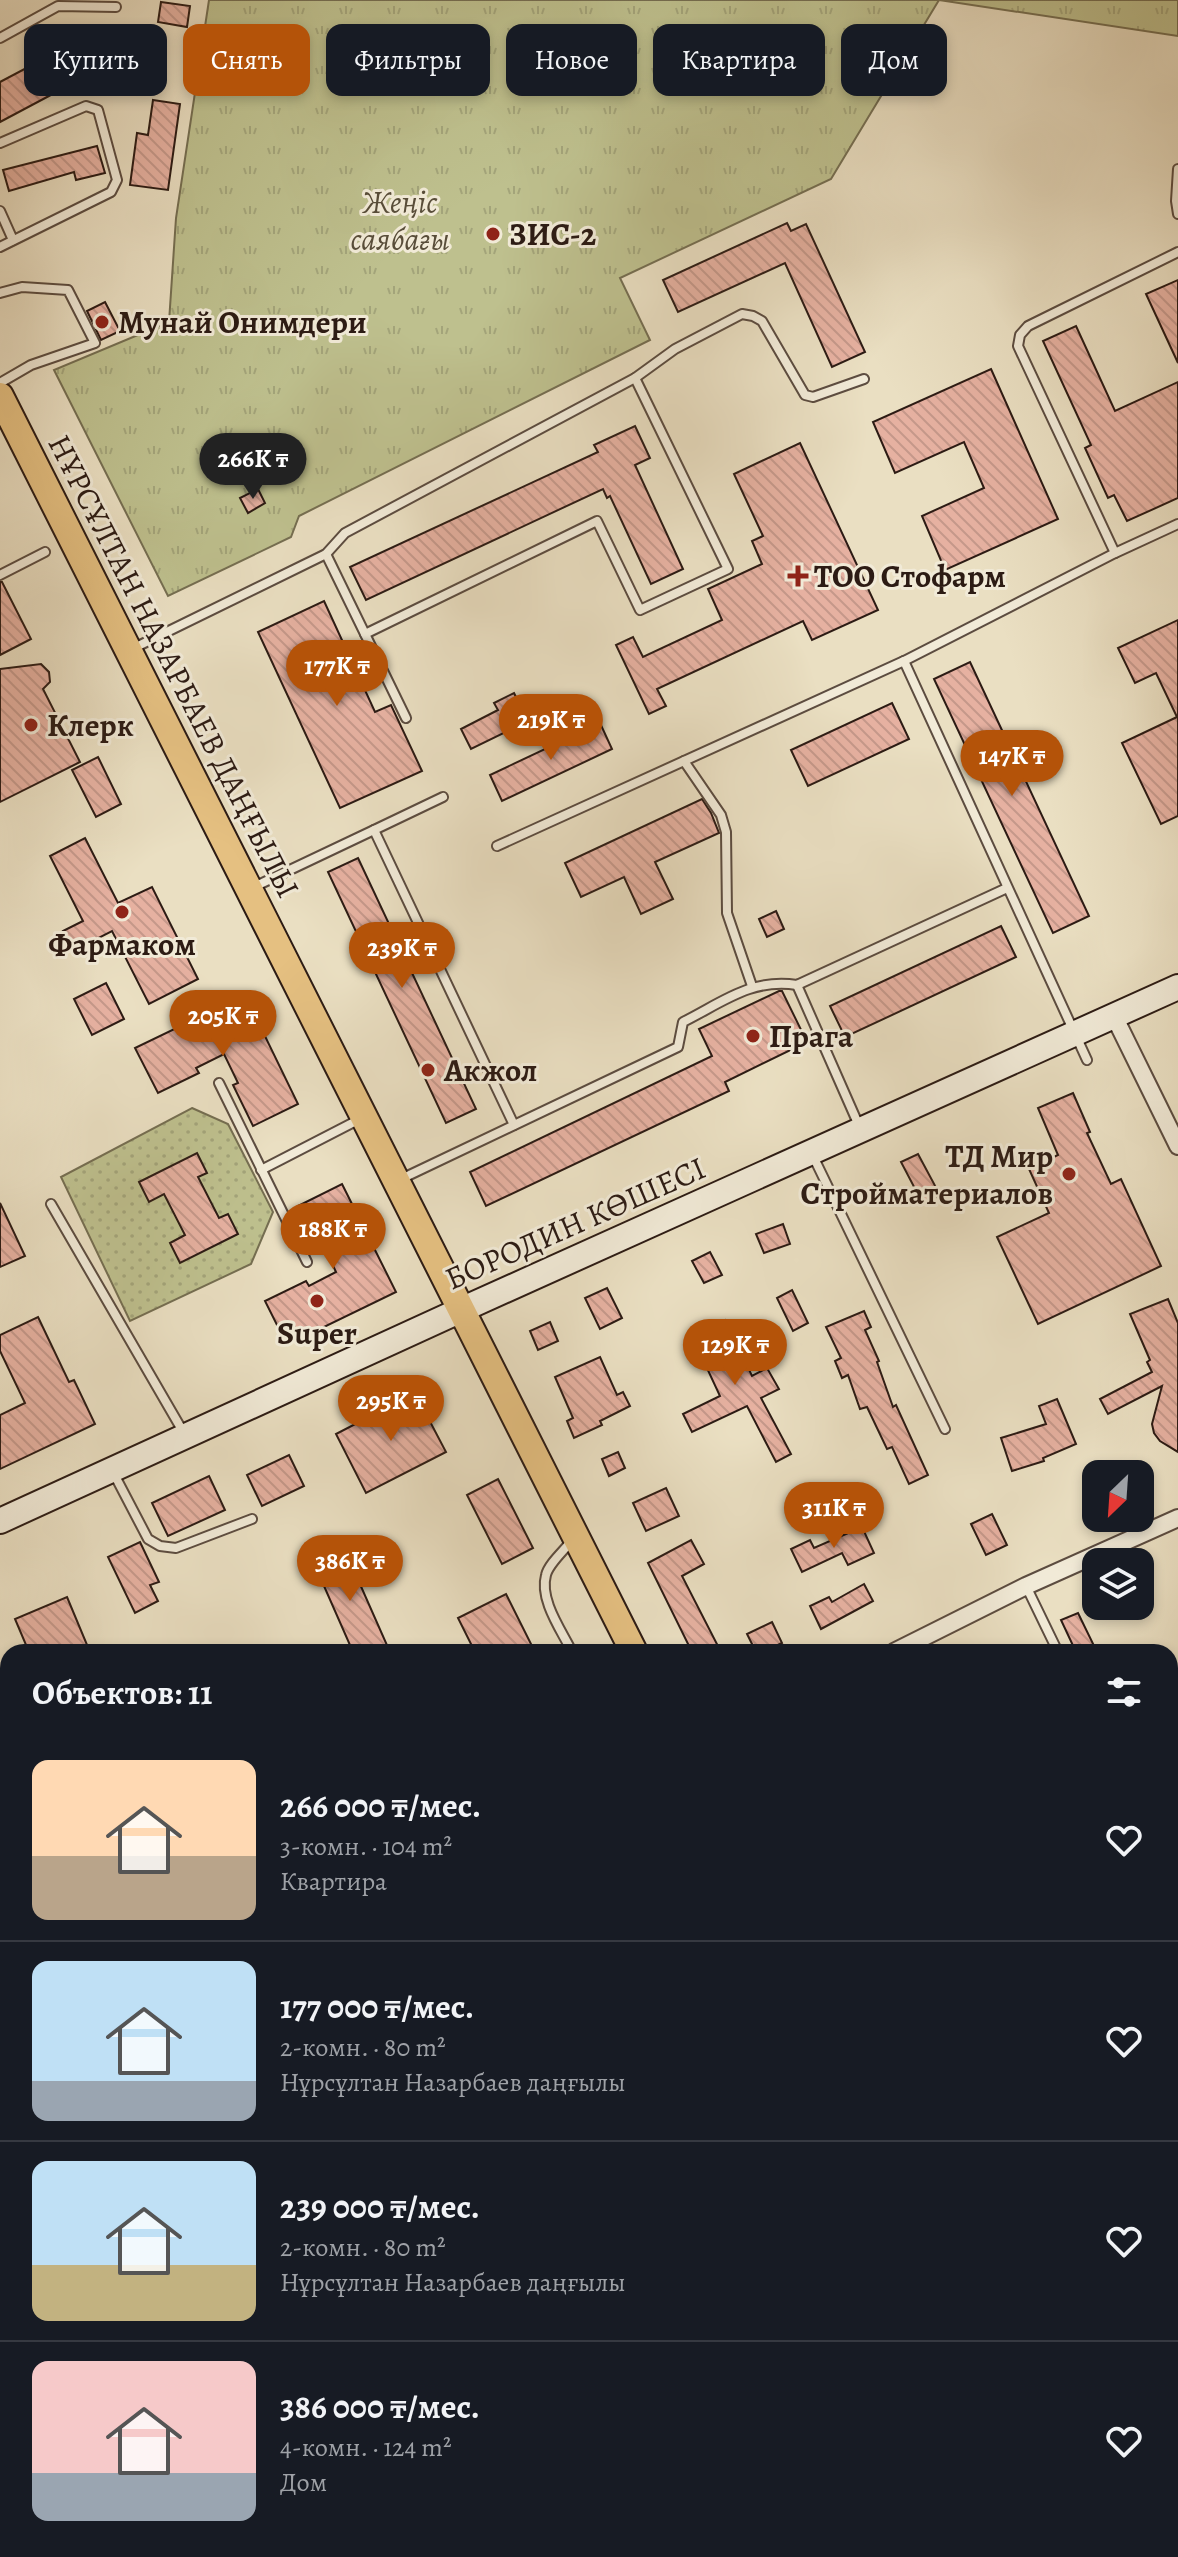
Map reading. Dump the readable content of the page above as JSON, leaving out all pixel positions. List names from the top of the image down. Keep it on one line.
{"streets":{"main road":["НҰРСҰЛТАН НАЗАРБАЕВ ДАҢҒЫЛЫ"],"street":["БОРОДИН КӨШЕСІ"]},"crossings":[["НҰРСҰЛТАН НАЗАРБАЕВ ДАҢҒЫЛЫ","БОРОДИН КӨШЕСІ"]],"parks":["Жеңіс саябағы"],"places":{"other":["ЗИС-2","Мунай Онимдери","Клерк","Фармаком","Прага","Акжол","ТД Мир Стройматериалов","Super"],"health":["ТОО Стофарм"]},"north":"bottom left","page":{"chip":["Купить","Снять","Фильтры","Новое","Квартира","Дом"],"price":["266K ₸","177K ₸","219K ₸","147K ₸","239K ₸","205K ₸","188K ₸","129K ₸","295K ₸","311K ₸","386K ₸"],"heading":"Объектов: 11","list":[{"name":"266 000 ₸/мес.","note":"3-комн. · 104 m² · Квартира"},{"name":"177 000 ₸/мес.","note":"2-комн. · 80 m² · Нұрсұлтан Назарбаев даңғылы"},{"name":"239 000 ₸/мес.","note":"2-комн. · 80 m² · Нұрсұлтан Назарбаев даңғылы"},{"name":"386 000 ₸/мес.","note":"4-комн. · 124 m² · Дом"}]}}
